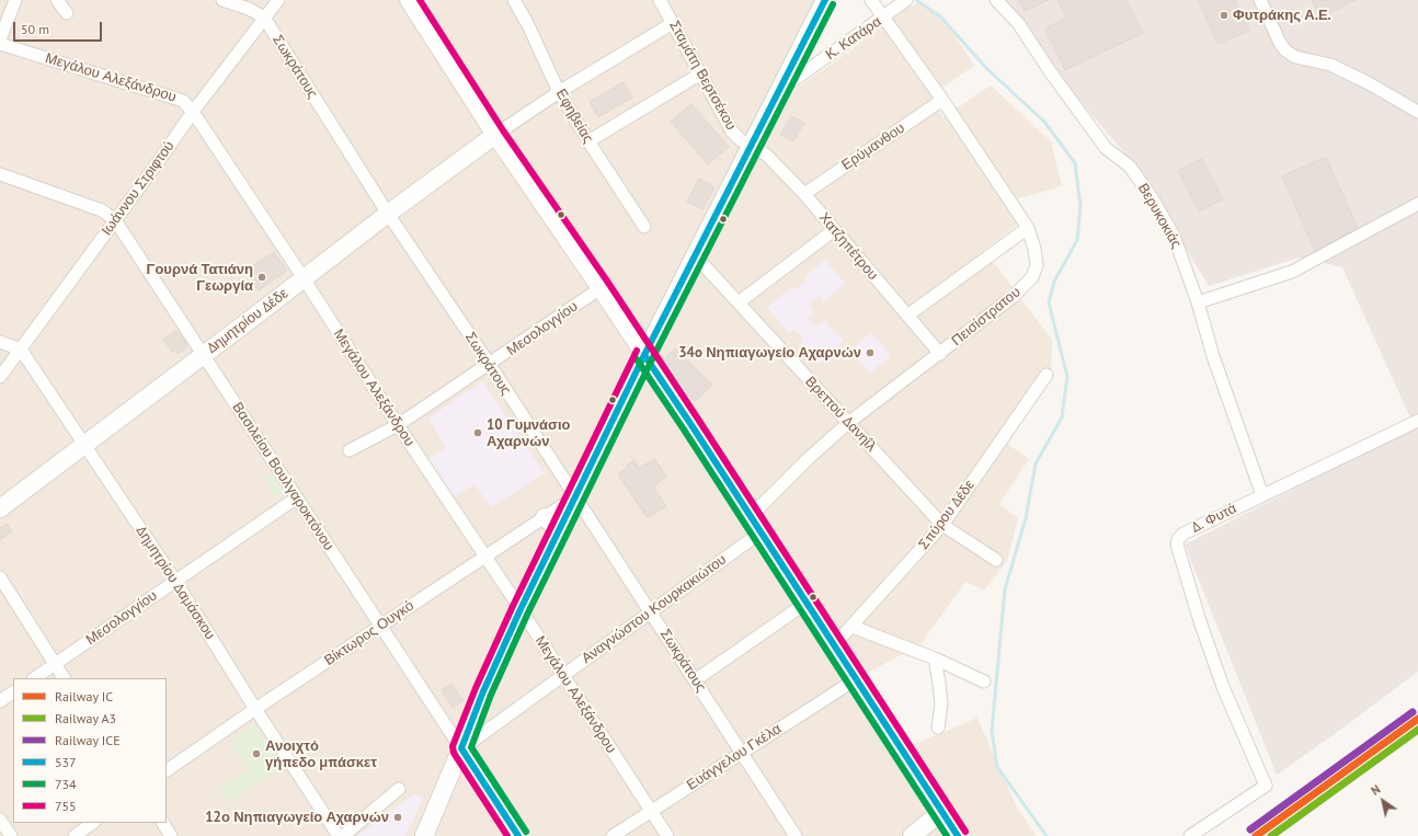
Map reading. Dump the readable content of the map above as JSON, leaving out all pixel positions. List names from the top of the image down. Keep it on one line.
{"streets":{"main road":["Δημητρίου Δέδε"],"street":["Κ. Κατάρα","Σωκράτους","Σταμάτη Βερτσέκου","Μεγάλου Αλεξάνδρου","Εφηβείας","Ερύμανθου","Ιωάννου Στριφτού","Βερυκοκιάς","Χατζηπέτρου","Πεισίστρατου","Μεσολογγίου","Βρεττού Δανηΐλ","Βασιλείου Βουλγαροκτόνου","Σπύρου Δέδε","Δ. Φυτά","Δημητρίου Δαμάσκου","Αναγνώστου Κουρκακιώτου","Βίκτωρος Ουγκό","Ευάγγελου Γκέλα"]},"crossings":[["Κ. Κατάρα","Πεισίστρατου"],["Σωκράτους","Ιωάννου Στριφτού"],["Σωκράτους","Δημητρίου Δέδε"],["Σωκράτους","Μεσολογγίου"],["Σωκράτους","Αναγνώστου Κουρκακιώτου"],["Σωκράτους","Βίκτωρος Ουγκό"],["Σωκράτους","Ευάγγελου Γκέλα"],["Σταμάτη Βερτσέκου","Χατζηπέτρου"],["Μεγάλου Αλεξάνδρου","Ιωάννου Στριφτού"],["Μεγάλου Αλεξάνδρου","Δημητρίου Δέδε"],["Μεγάλου Αλεξάνδρου","Μεσολογγίου"],["Μεγάλου Αλεξάνδρου","Αναγνώστου Κουρκακιώτου"],["Μεγάλου Αλεξάνδρου","Βίκτωρος Ουγκό"],["Μεγάλου Αλεξάνδρου","Ευάγγελου Γκέλα"],["Ερύμανθου","Χατζηπέτρου"],["Ερύμανθου","Πεισίστρατου"],["Ιωάννου Στριφτού","Βασιλείου Βουλγαροκτόνου"],["Ιωάννου Στριφτού","Δημητρίου Δαμάσκου"],["Βερυκοκιάς","Δ. Φυτά"],["Χατζηπέτρου","Πεισίστρατου"],["Πεισίστρατου","Βρεττού Δανηΐλ"],["Δημητρίου Δέδε","Βασιλείου Βουλγαροκτόνου"],["Δημητρίου Δέδε","Δημητρίου Δαμάσκου"],["Μεσολογγίου","Βασιλείου Βουλγαροκτόνου"],["Μεσολογγίου","Δημητρίου Δαμάσκου"],["Βρεττού Δανηΐλ","Σπύρου Δέδε"],["Βασιλείου Βουλγαροκτόνου","Αναγνώστου Κουρκακιώτου"],["Βασιλείου Βουλγαροκτόνου","Βίκτωρος Ουγκό"],["Δημητρίου Δαμάσκου","Βίκτωρος Ουγκό"]],"places":["Φυτράκης Α.Ε.","Γουρνά Τατιάνη Γεωργία","34o Νηπιαγωγείο Αχαρνών","10 Γυμνάσιο Αχαρνών","Ανοιχτό γήπεδο μπάσκετ","12ο Νηπιαγωγείο Αχαρνών"],"lines":["transit line 537","transit line 755","transit line 734","rail line ICE","rail line IC","rail line A3"],"legend":["Railway IC","Railway A3","Railway ICE","537","734","755"],"scale_bar":"50 m","north":"top left"}
